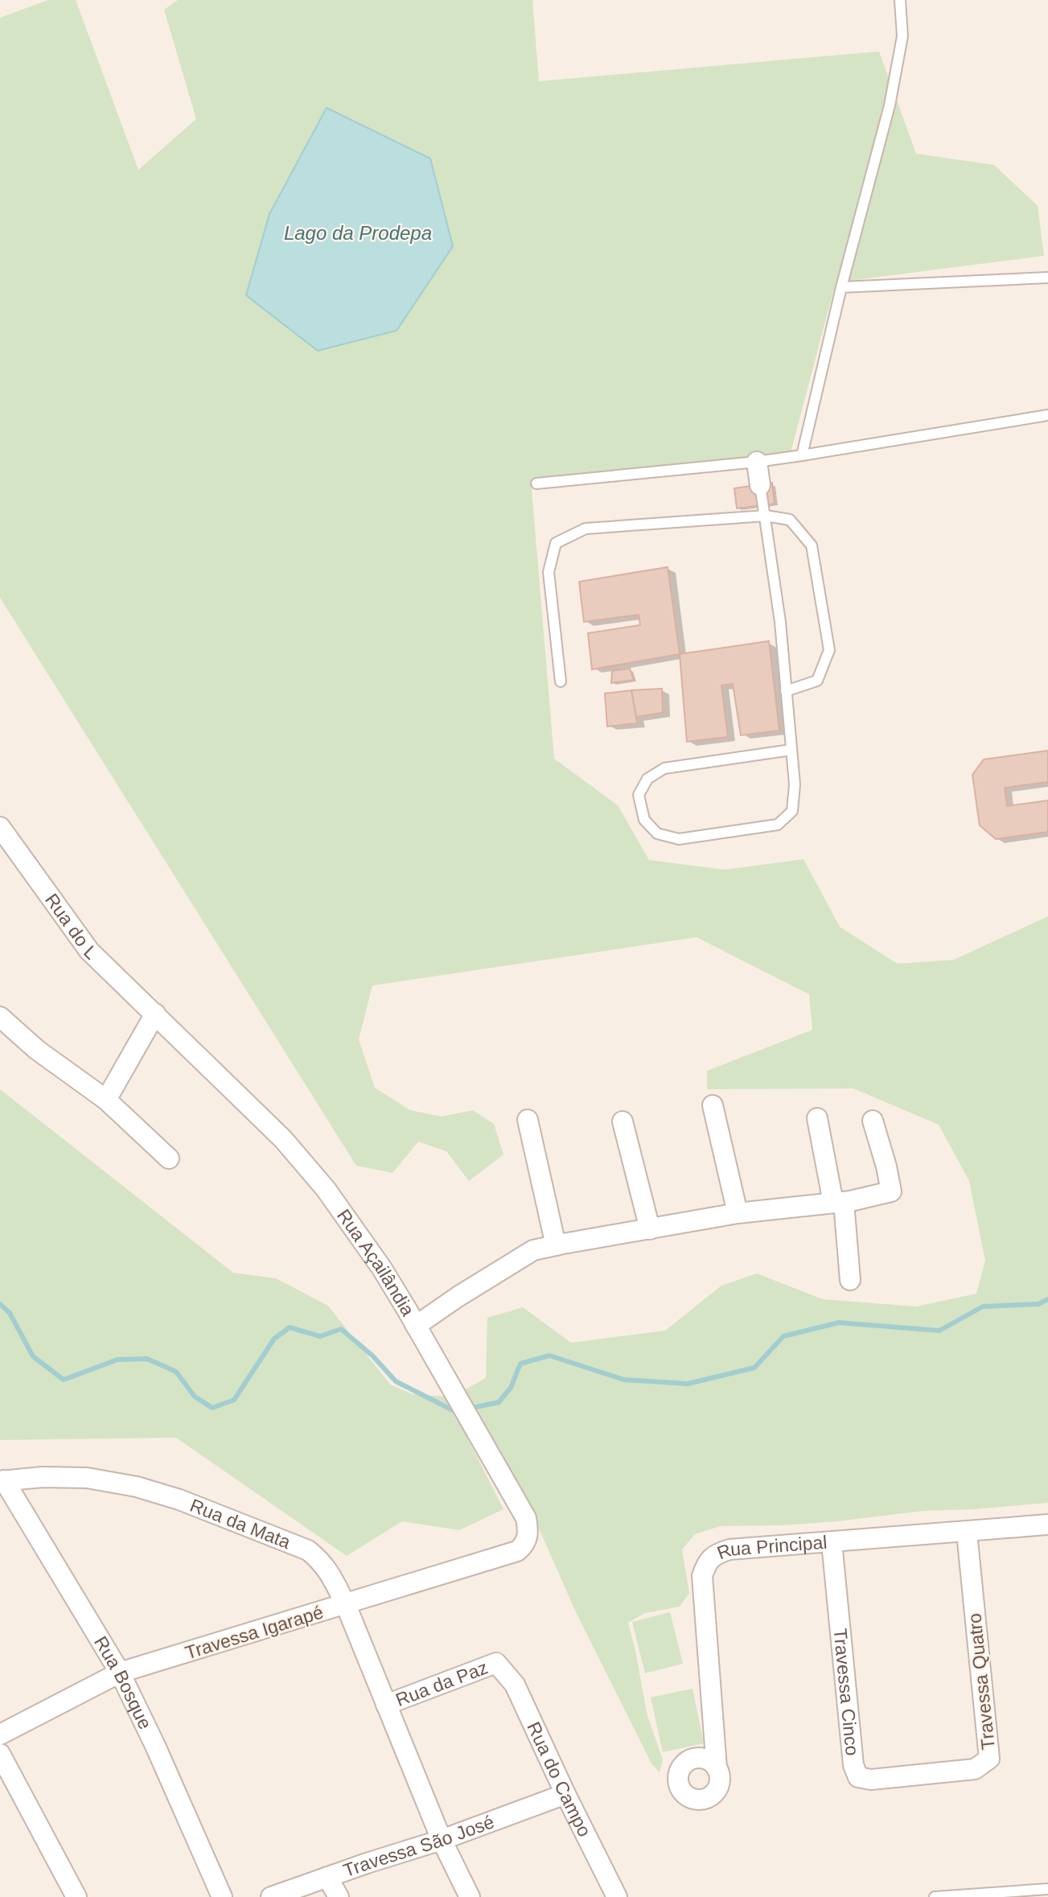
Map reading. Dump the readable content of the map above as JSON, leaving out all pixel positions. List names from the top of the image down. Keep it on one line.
{"streets":{"street":["Rua do L","Rua Açailândia","Rua da Mata","Rua Principal","Travessa Igarapé","Travessa Quatro","Rua Bosque","Rua da Paz","Travessa Cinco","Rua do Campo","Travessa São José"]},"crossings":[["Rua do L","Rua Açailândia"],["Rua Açailândia","Travessa Igarapé"],["Rua da Mata","Travessa Igarapé"],["Rua da Mata","Rua Bosque"],["Rua da Mata","Rua da Paz"],["Rua Principal","Travessa Quatro"],["Rua Principal","Travessa Cinco"],["Travessa Igarapé","Rua Bosque"],["Travessa Quatro","Travessa Cinco"],["Rua da Paz","Rua do Campo"],["Rua do Campo","Travessa São José"]],"water":["Lago da Prodepa"]}
